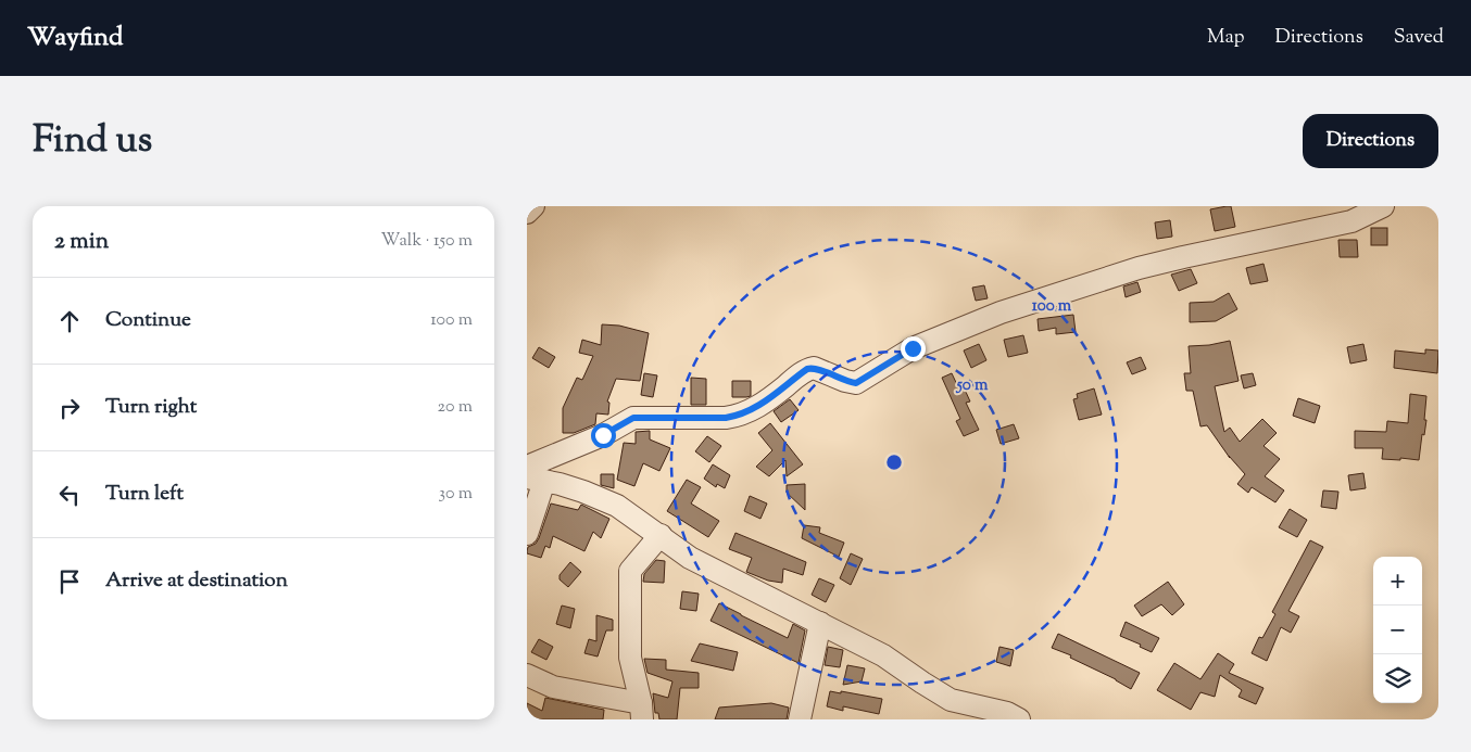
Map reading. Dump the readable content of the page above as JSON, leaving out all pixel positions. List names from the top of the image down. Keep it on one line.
{"page":{"header":"Wayfind","nav":["Map","Directions","Saved"],"title":"Find us","buttons":"Directions","heading":["2 min","Walk · 150 m"],"list":[["Continue","100 m"],["Turn right","20 m"],["Turn left","30 m"],"Arrive at destination"],"map_buttons":["+","−"]},"rings":["100 m","50 m"]}
